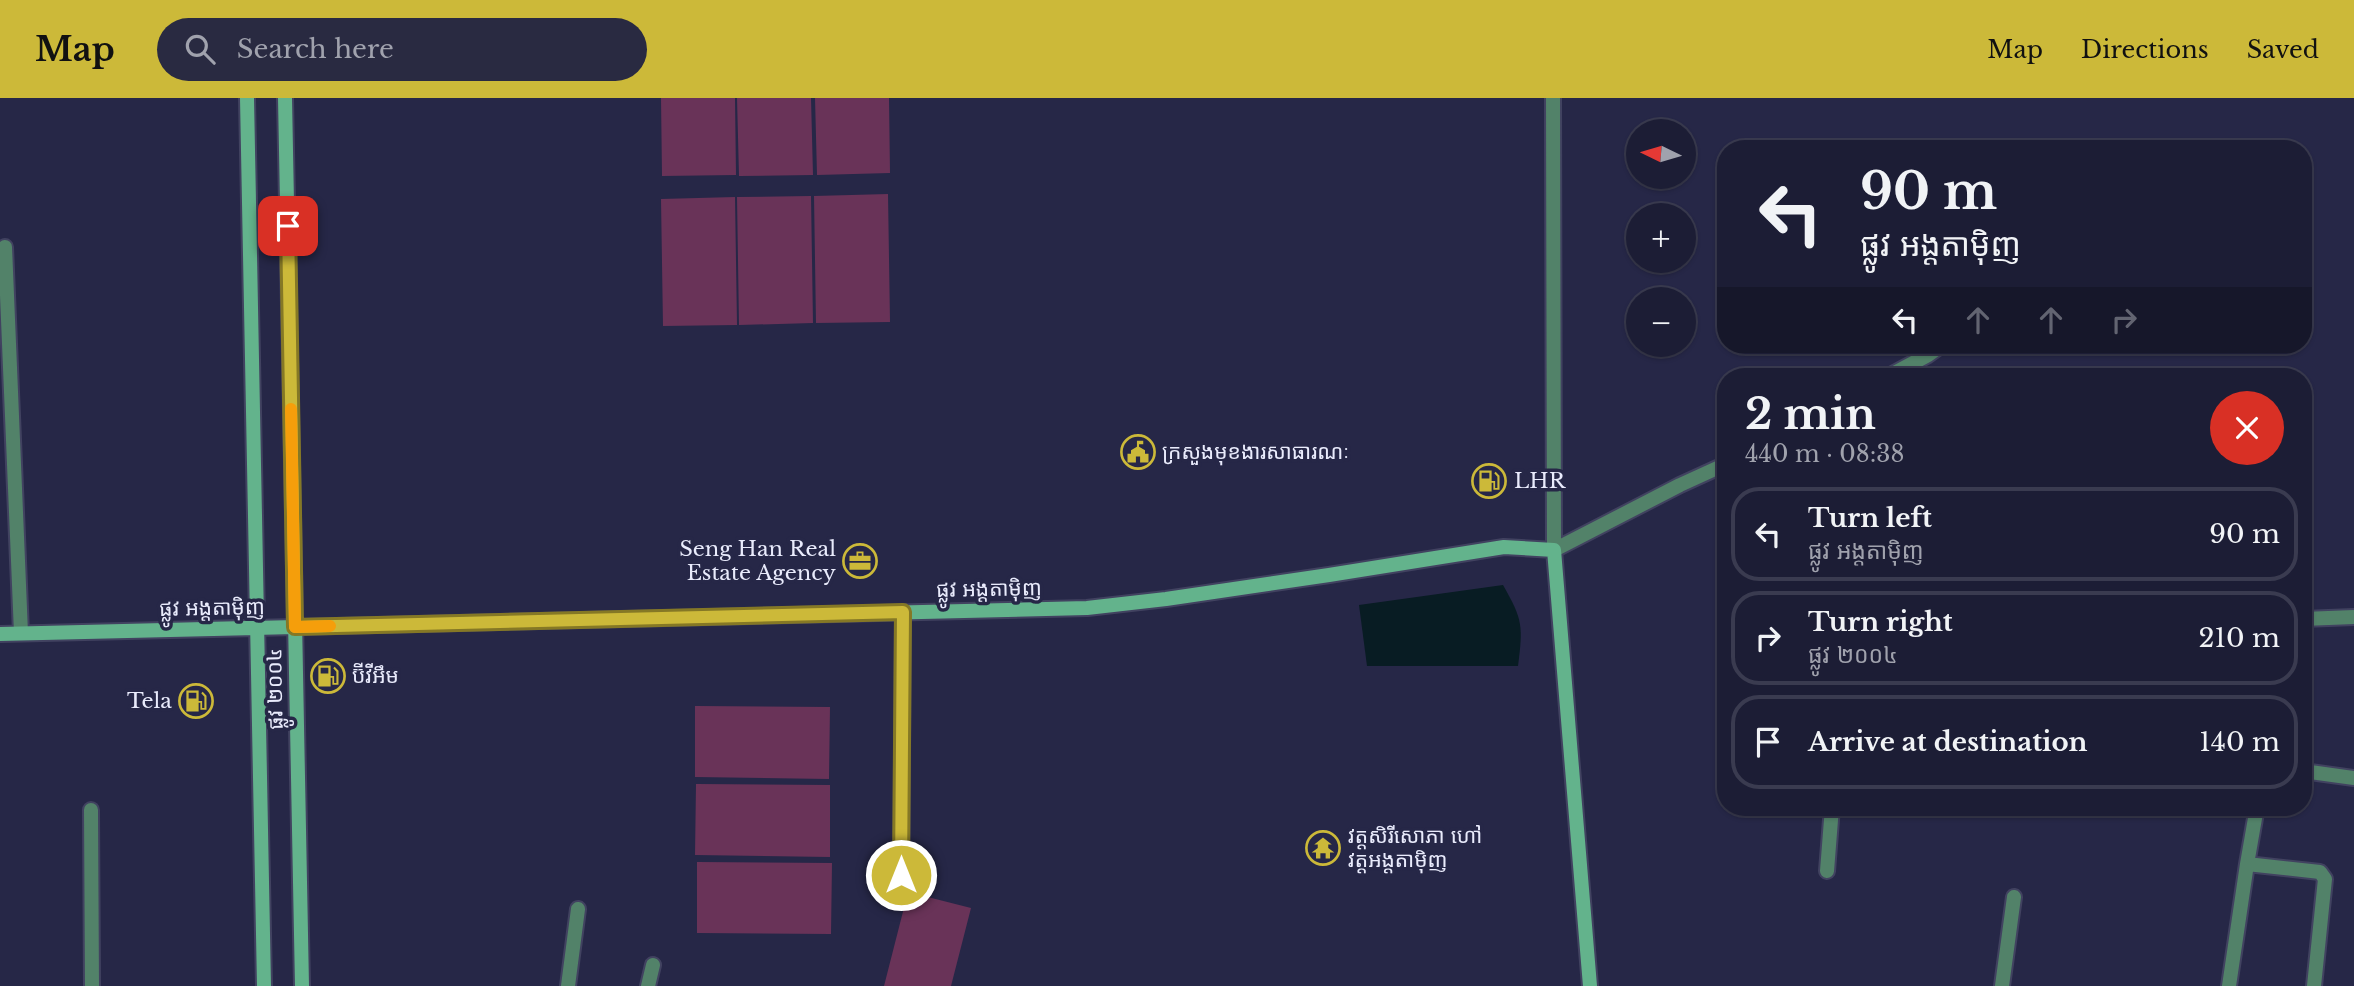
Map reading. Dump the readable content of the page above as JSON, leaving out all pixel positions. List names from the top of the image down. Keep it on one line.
{"streets":{"street":["ផ្លូវ អង្តតាម៉ិញ","ផ្លូវ ២០០៤"]},"crossings":[["ផ្លូវ អង្តតាម៉ិញ","ផ្លូវ ២០០៤"]],"places":{"public building":["ក្រសួងមុខងារសាធារណៈ"],"fuel station":["LHR","ប៊ីវីអឹម","Tela"],"office":["Seng Han Real Estate Agency"],"temple":["វត្តសិរីសោភា ហៅ វត្តអង្តតាម៉ិញ"]},"north":"left","page":{"header":"Map","search":"Search here","nav":["Map","Directions","Saved"],"map_buttons":["+","−"],"turn":["90 m","ផ្លូវ អង្តតាម៉ិញ"],"heading":["2 min","440 m · 08:38"],"list":[{"name":"Turn left","note":"ផ្លូវ អង្តតាម៉ិញ","value":"90 m"},{"name":"Turn right","note":"ផ្លូវ ២០០៤","value":"210 m"},{"name":"Arrive at destination","value":"140 m"}]}}
